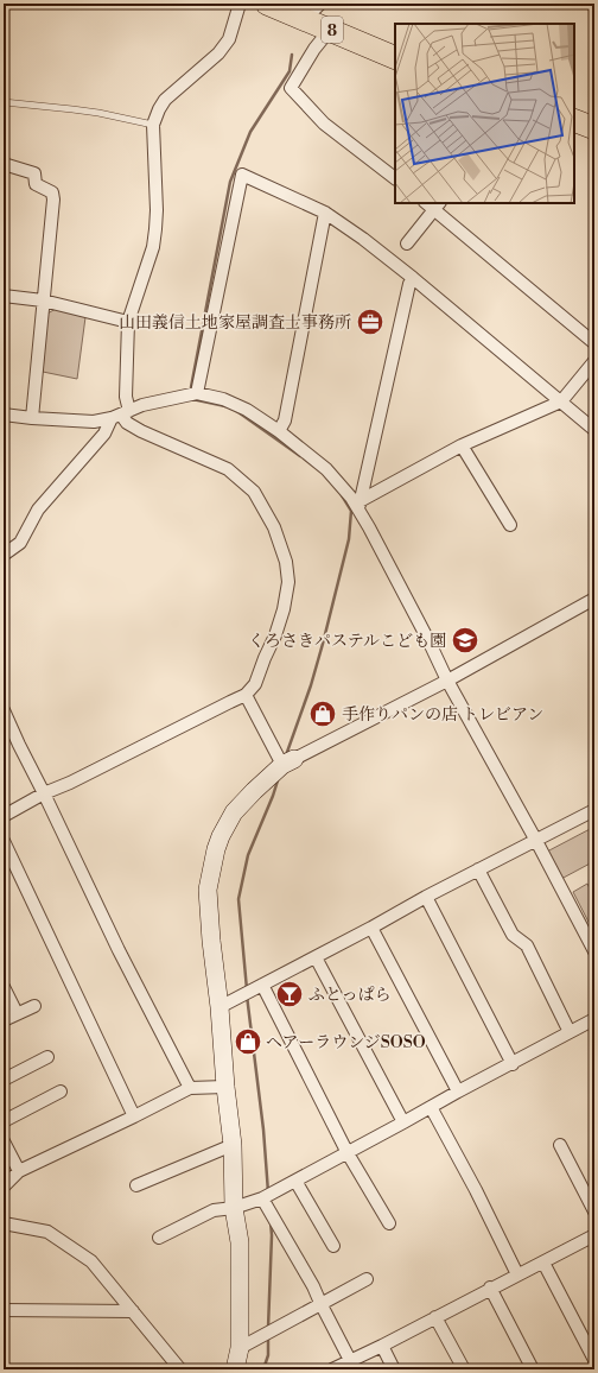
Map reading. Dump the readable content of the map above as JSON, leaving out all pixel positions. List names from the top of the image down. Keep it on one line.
{"streets":{"highway":["8"]},"places":{"office":["山田義信土地家屋調査士事務所"],"school or university":["くろさきパステルこども園"],"shop":["手作りパンの店 トレビアン","ヘアーラウンジSOSO"],"bar":["ふとっぱら"]}}
